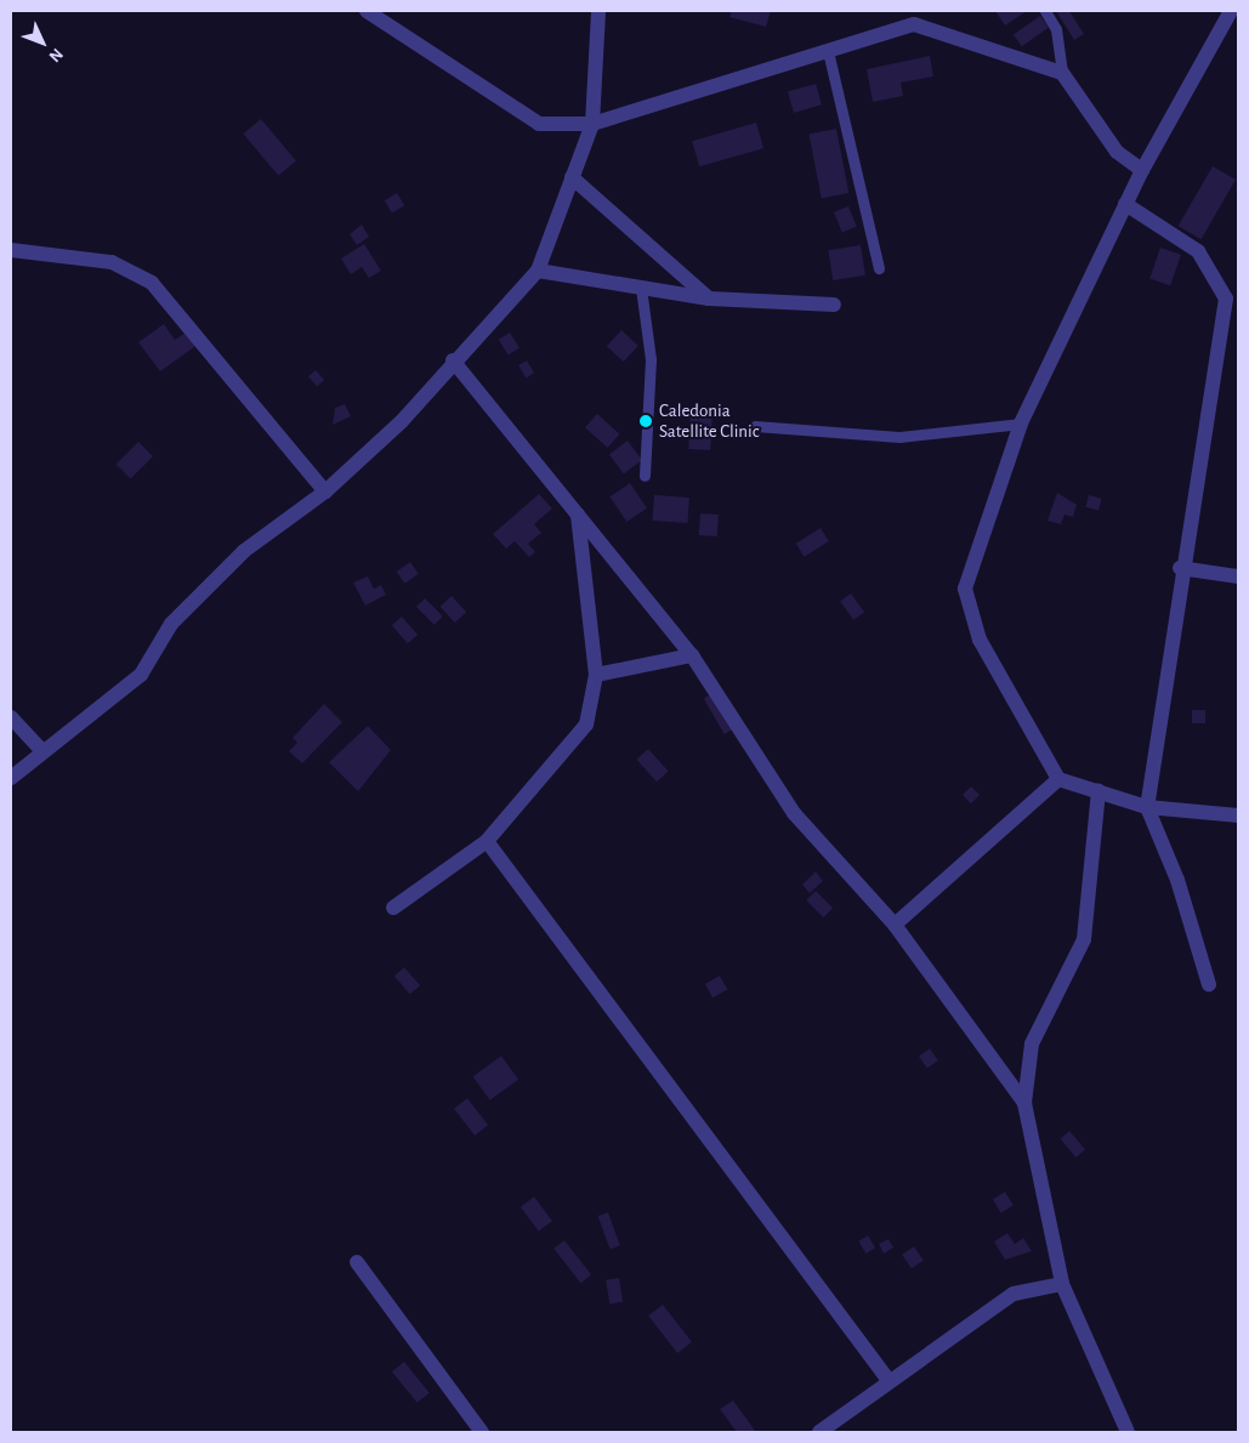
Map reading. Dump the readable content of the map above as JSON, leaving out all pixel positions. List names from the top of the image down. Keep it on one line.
{"places":["Caledonia Satellite Clinic"],"north":"bottom right"}
